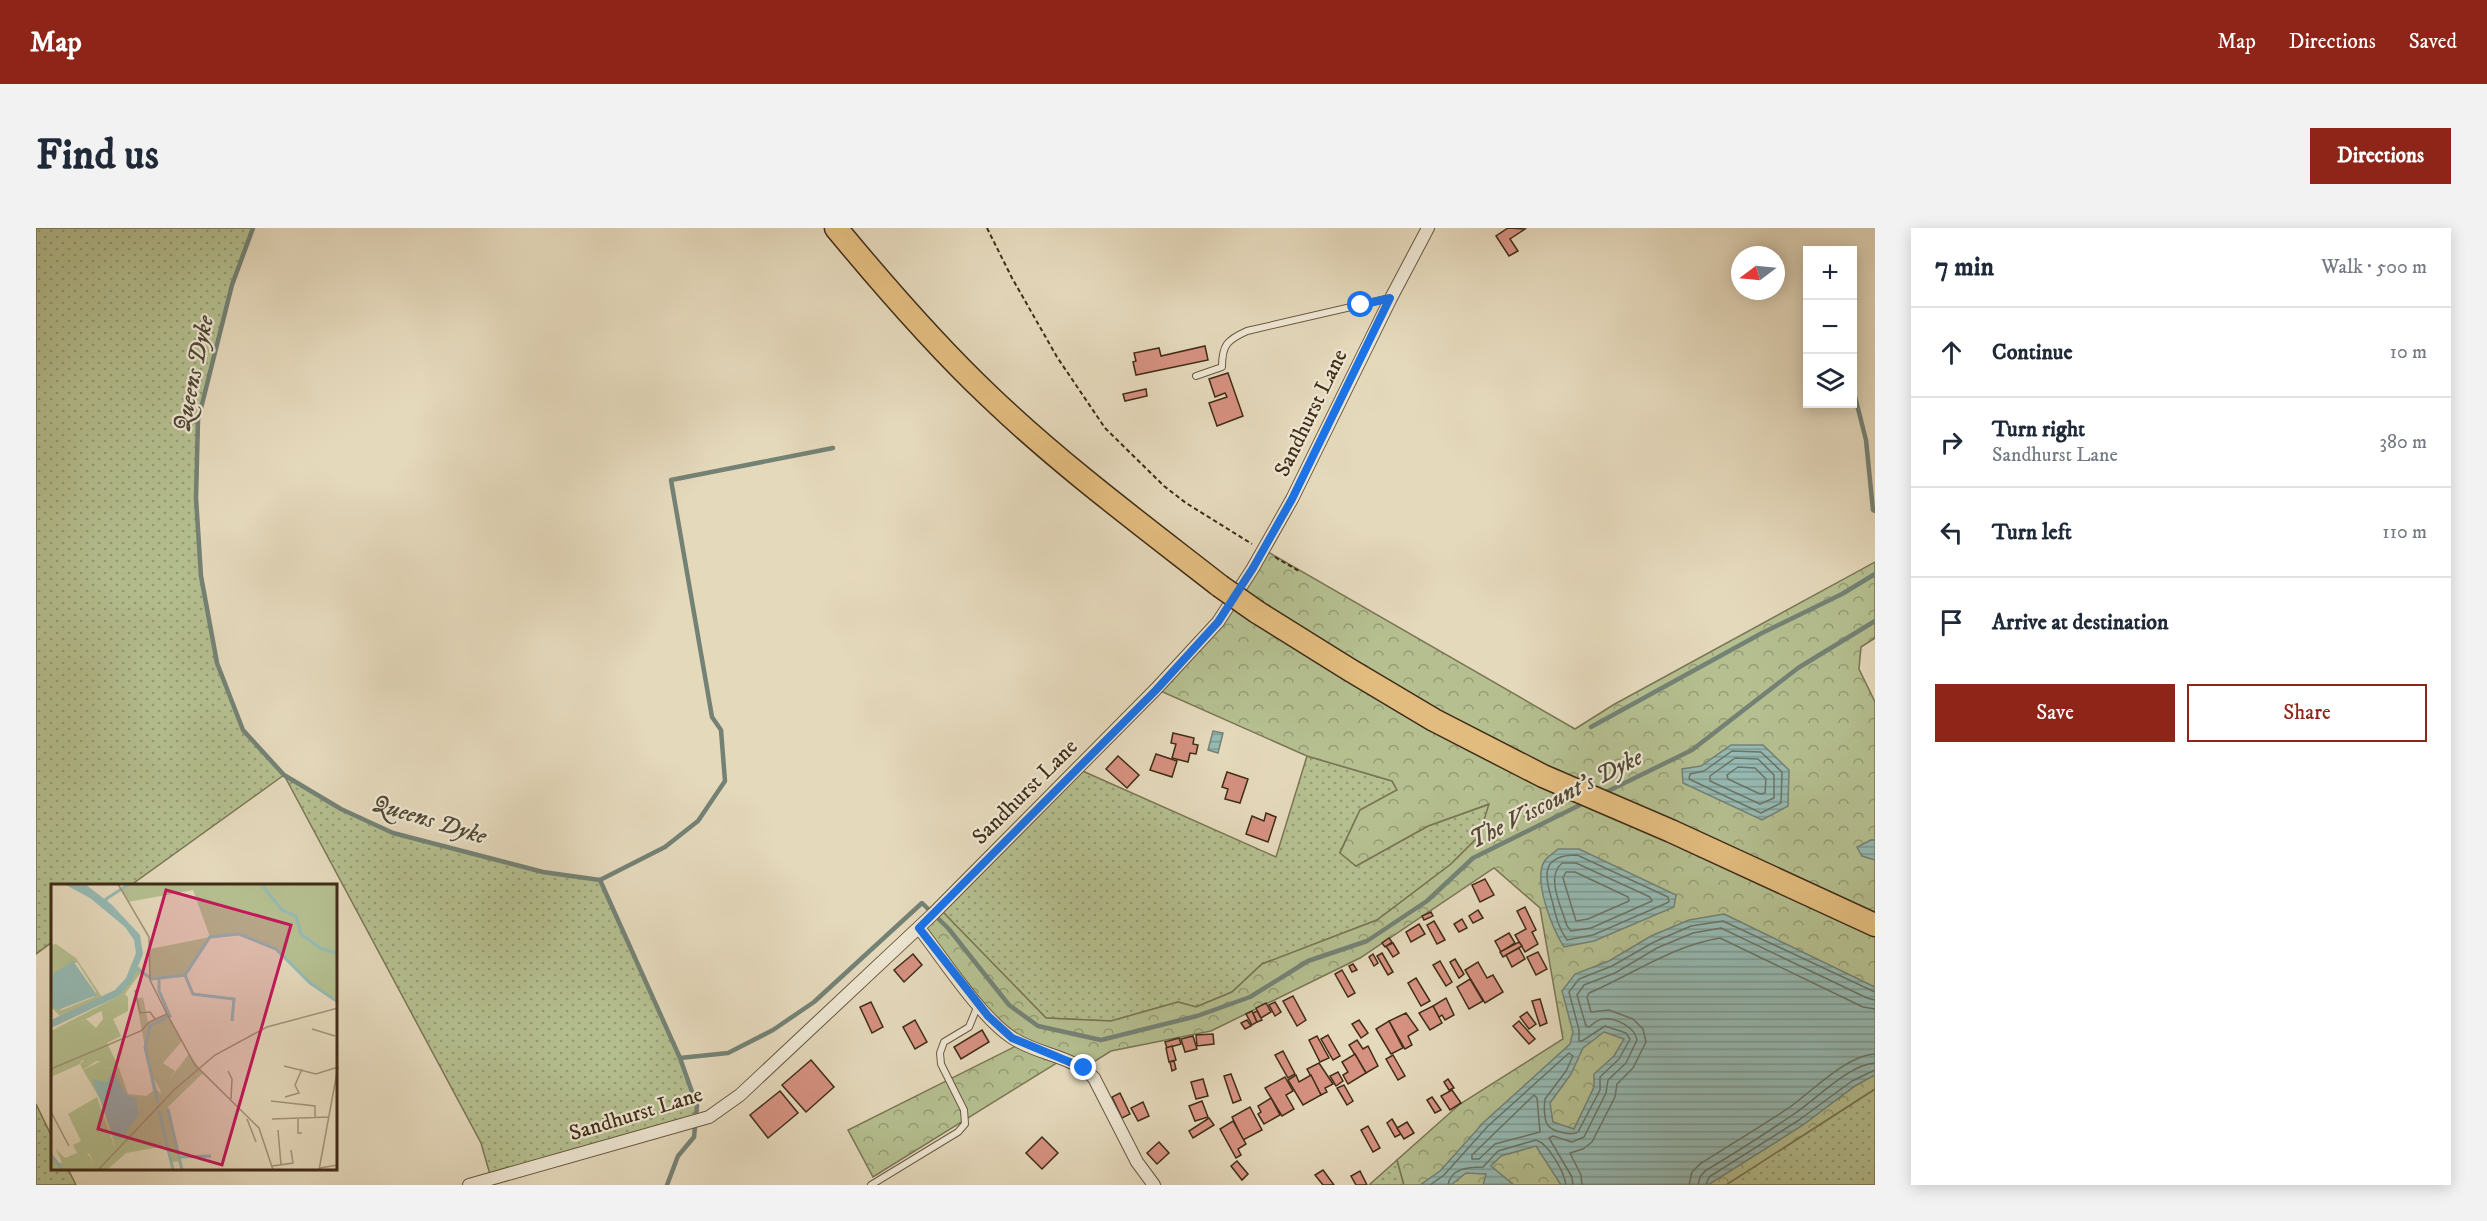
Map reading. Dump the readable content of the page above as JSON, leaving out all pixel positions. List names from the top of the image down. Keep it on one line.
{"streets":{"street":["Sandhurst Lane"]},"water":["Queens Dyke","The Viscount's Dyke"],"north":"left","page":{"header":"Map","nav":["Map","Directions","Saved"],"buttons":["Directions",["Save","Share"]],"title":"Find us","heading":["7 min","Walk · 500 m"],"map_buttons":["+","−"],"list":[["Continue","10 m"],["Turn right","Sandhurst Lane","380 m"],["Turn left","110 m"],"Arrive at destination"]}}
